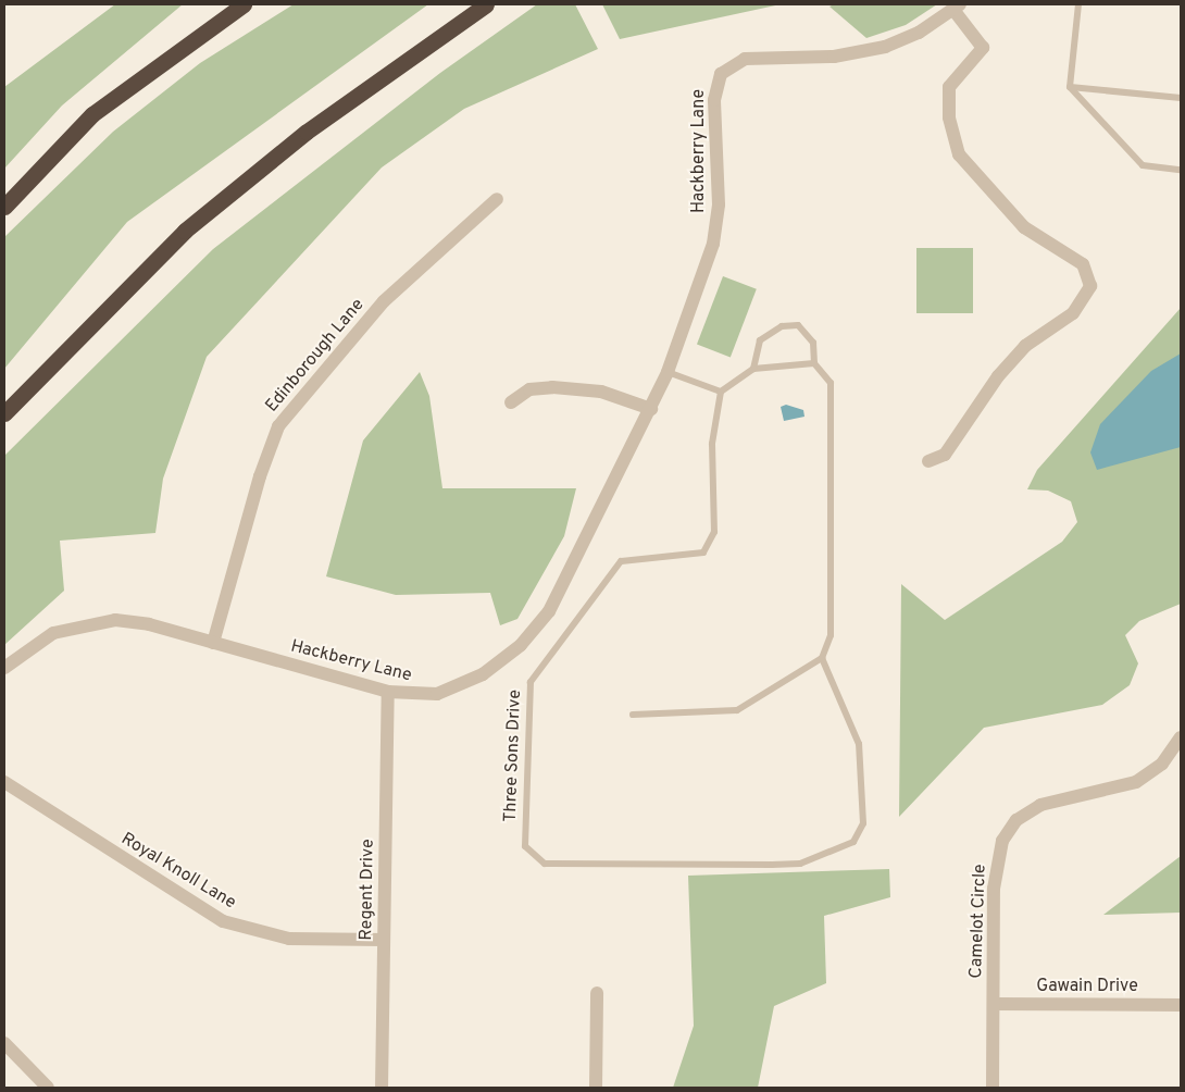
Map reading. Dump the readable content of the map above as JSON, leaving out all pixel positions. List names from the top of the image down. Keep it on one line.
{"streets":{"street":["Hackberry Lane","Edinborough Lane","Royal Knoll Lane","Regent Drive","Camelot Circle","Gawain Drive"],"lane":["Three Sons Drive"]},"crossings":[["Hackberry Lane","Edinborough Lane"],["Hackberry Lane","Regent Drive"],["Royal Knoll Lane","Regent Drive"],["Camelot Circle","Gawain Drive"]]}
